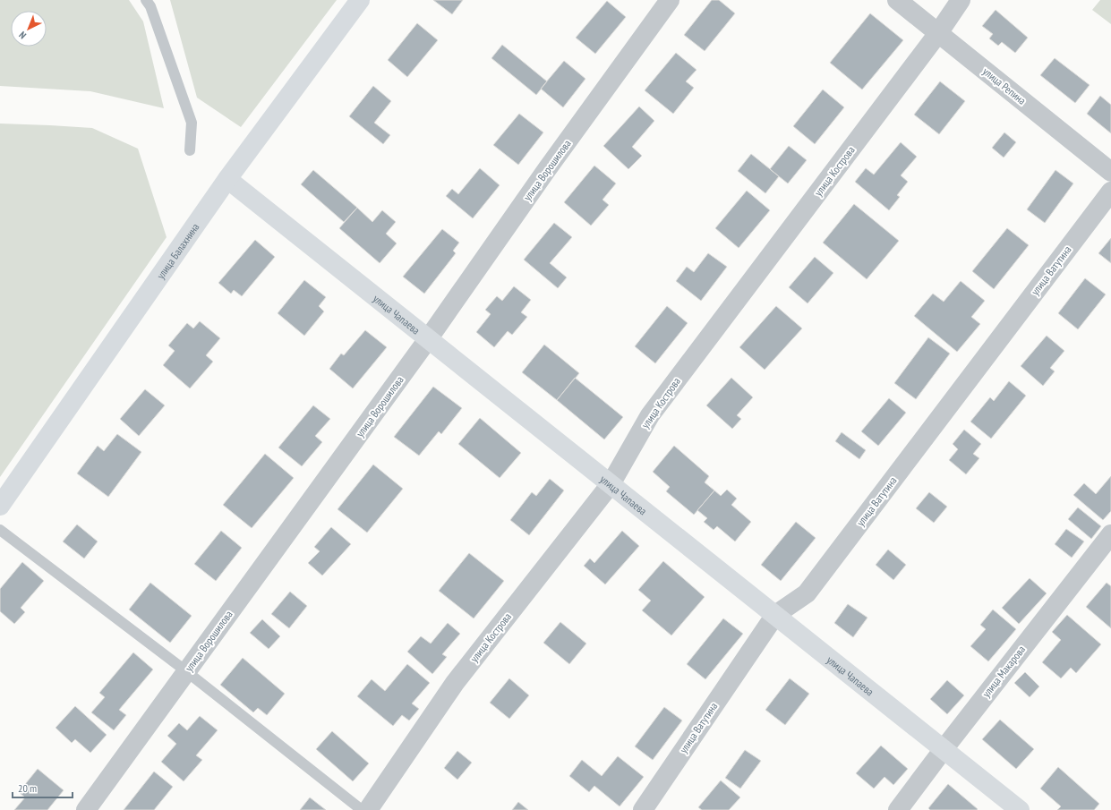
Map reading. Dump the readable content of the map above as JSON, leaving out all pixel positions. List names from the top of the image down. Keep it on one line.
{"streets":{"street":["улица Репина","улица Ворошилова","улица Кострова","улица Балахнина","улица Ватутина","улица Чапаева","улица Макарова"]},"crossings":[["улица Репина","улица Кострова"],["улица Ворошилова","улица Чапаева"],["улица Кострова","улица Чапаева"],["улица Балахнина","улица Чапаева"],["улица Ватутина","улица Чапаева"],["улица Чапаева","улица Макарова"]],"scale_bar":"20 m","north":"bottom left"}
